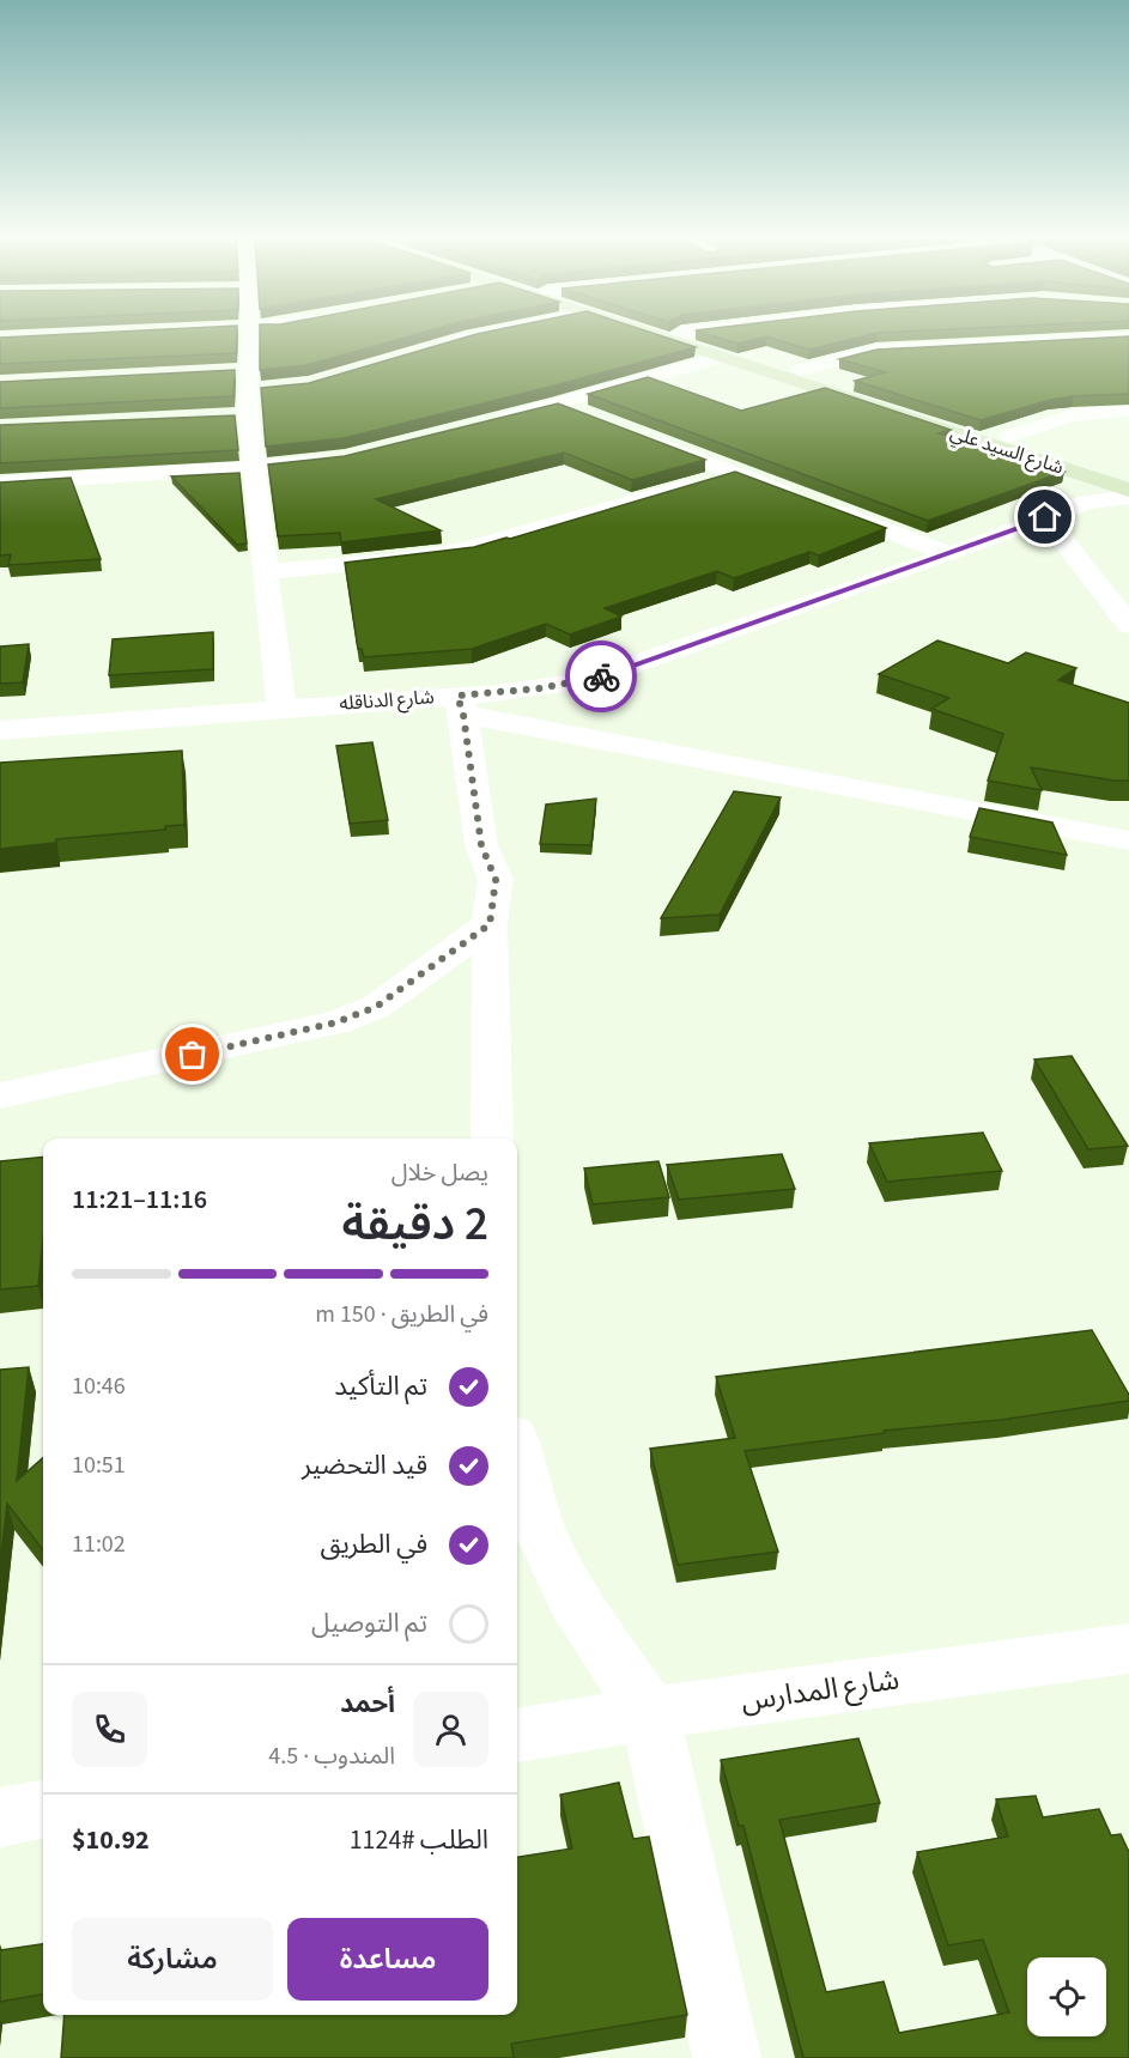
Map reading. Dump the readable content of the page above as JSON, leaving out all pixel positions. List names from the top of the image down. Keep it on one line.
{"streets":{"main road":["شارع السيد علي"],"street":["شارع الدناقله","شارع المدارس"]},"crossings":[["شارع السيد علي","شارع الدناقله"]],"page":{"heading":["2 دقيقة","يصل خلال","11:16–11:21"],"panel":["أحمد","المندوب · 4.5","الطلب #1124","$10.92"],"bar":"في الطريق · 150 m","list":[["تم التأكيد","10:46"],["قيد التحضير","10:51"],["في الطريق","11:02"],"تم التوصيل"],"buttons":["مساعدة","مشاركة"]}}
